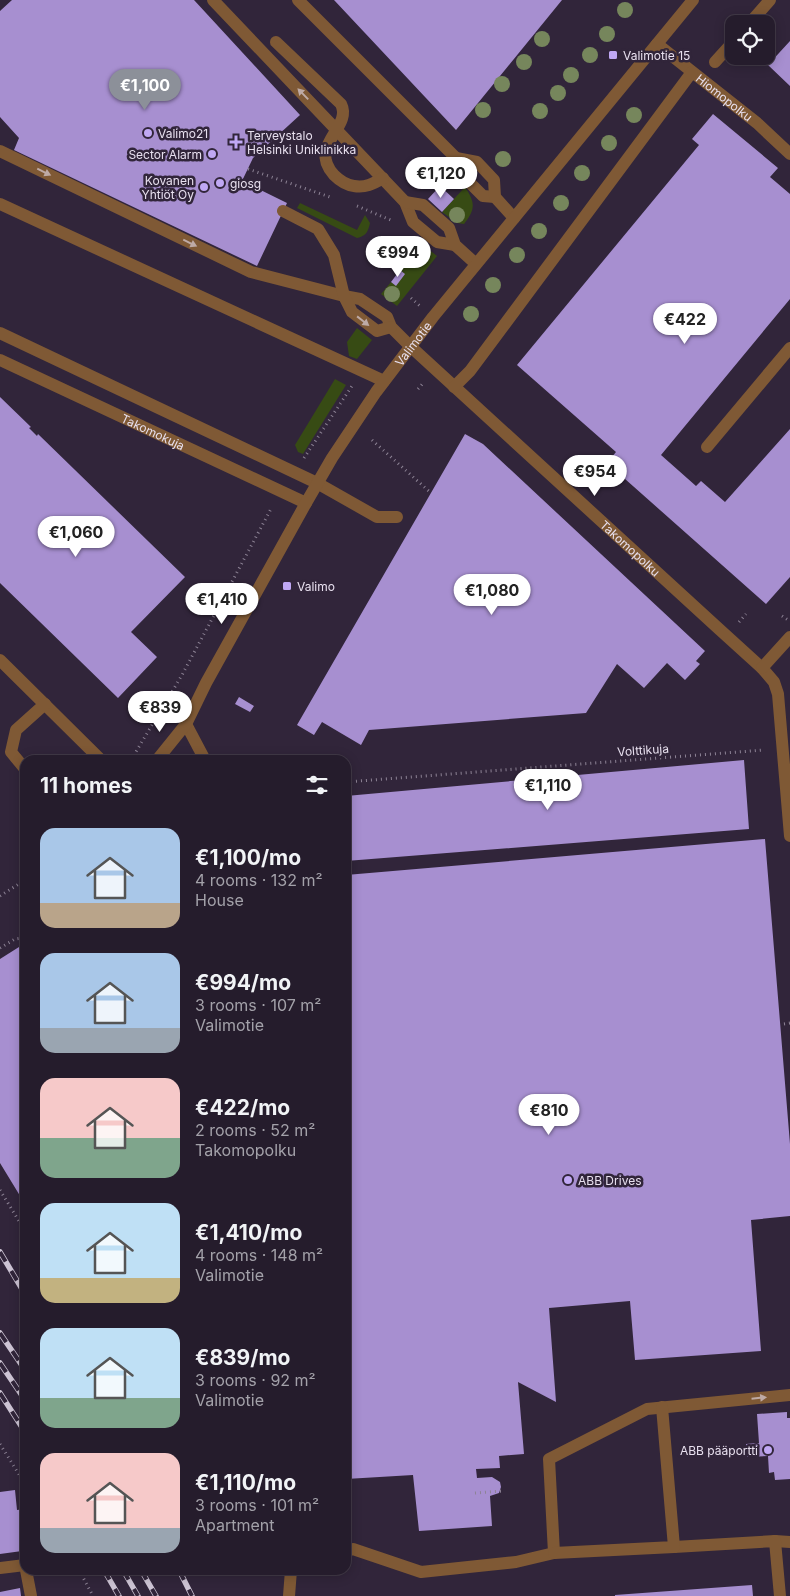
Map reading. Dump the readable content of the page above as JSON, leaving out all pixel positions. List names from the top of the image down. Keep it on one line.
{"streets":{"street":["Hiomopolku","Valimotie","Takomokuja","Takomopolku"],"path":["Volttikuja"]},"crossings":[["Hiomopolku","Valimotie"],["Valimotie","Takomokuja"],["Valimotie","Takomopolku"]],"places":{"transit":["Valimotie 15","Valimo"],"other":["Valimo21","Sector Alarm","giosg","Kovanen Yhtiöt Oy","ABB Drives","ABB pääportti"],"health":["Terveystalo Helsinki Uniklinikka"]},"page":{"price":["€1,100","€1,120","€994","€422","€954","€1,060","€1,080","€1,410","€839","€1,110","€810"],"heading":"11 homes","list":[{"name":"€1,100/mo","note":"4 rooms · 132 m² · House"},{"name":"€994/mo","note":"3 rooms · 107 m² · Valimotie"},{"name":"€422/mo","note":"2 rooms · 52 m² · Takomopolku"},{"name":"€1,410/mo","note":"4 rooms · 148 m² · Valimotie"},{"name":"€839/mo","note":"3 rooms · 92 m² · Valimotie"},{"name":"€1,110/mo","note":"3 rooms · 101 m² · Apartment"}]}}
